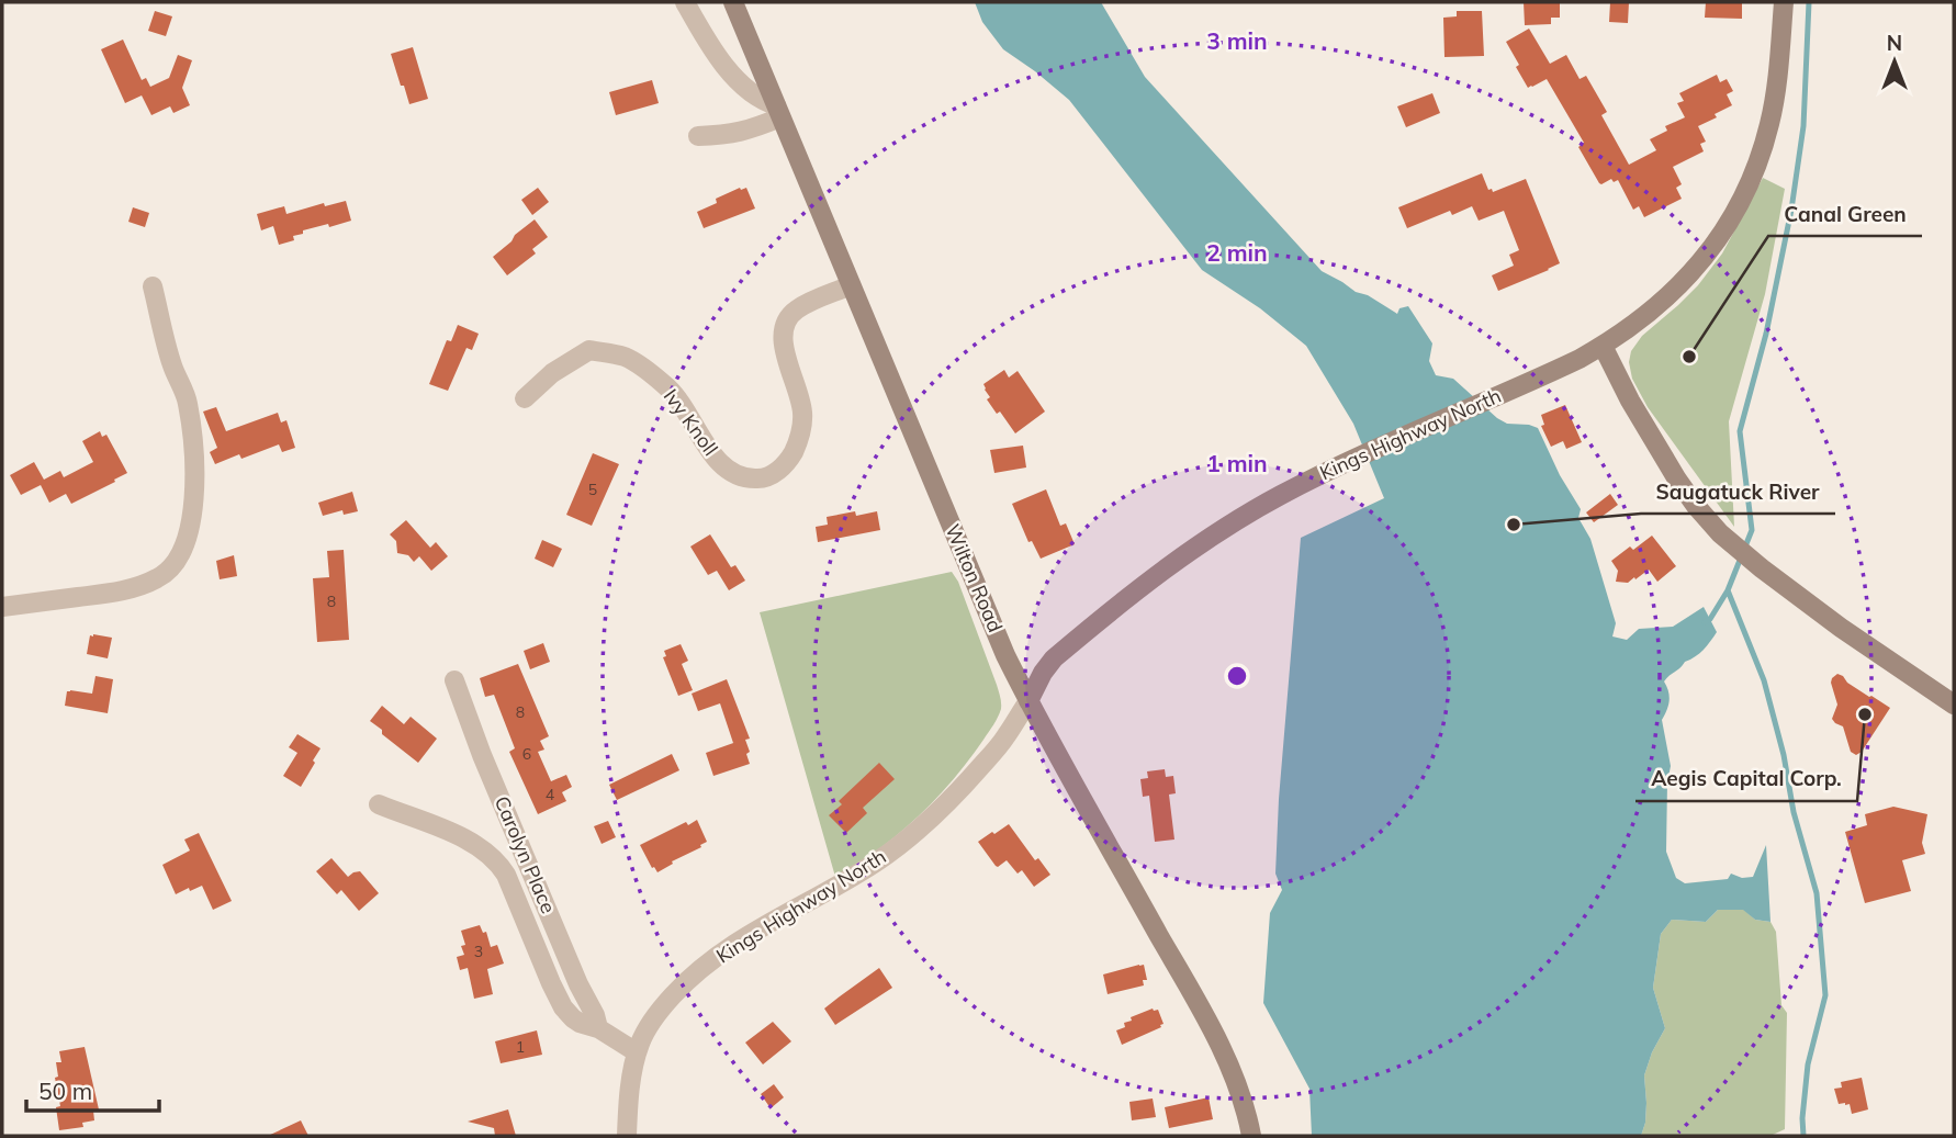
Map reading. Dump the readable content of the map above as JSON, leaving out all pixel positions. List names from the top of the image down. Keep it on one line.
{"streets":{"main road":["Kings Highway North","Wilton Road"],"street":["Ivy Knoll","Carolyn Place"]},"crossings":[["Ivy Knoll","Wilton Road"],["Kings Highway North","Wilton Road"]],"places":["Canal Green","Saugatuck River","Aegis Capital Corp."],"house_numbers":["5","8","8","6","4","3","1"],"scale_bar":"50 m","north":"top","rings":["3 min","2 min","1 min"]}
